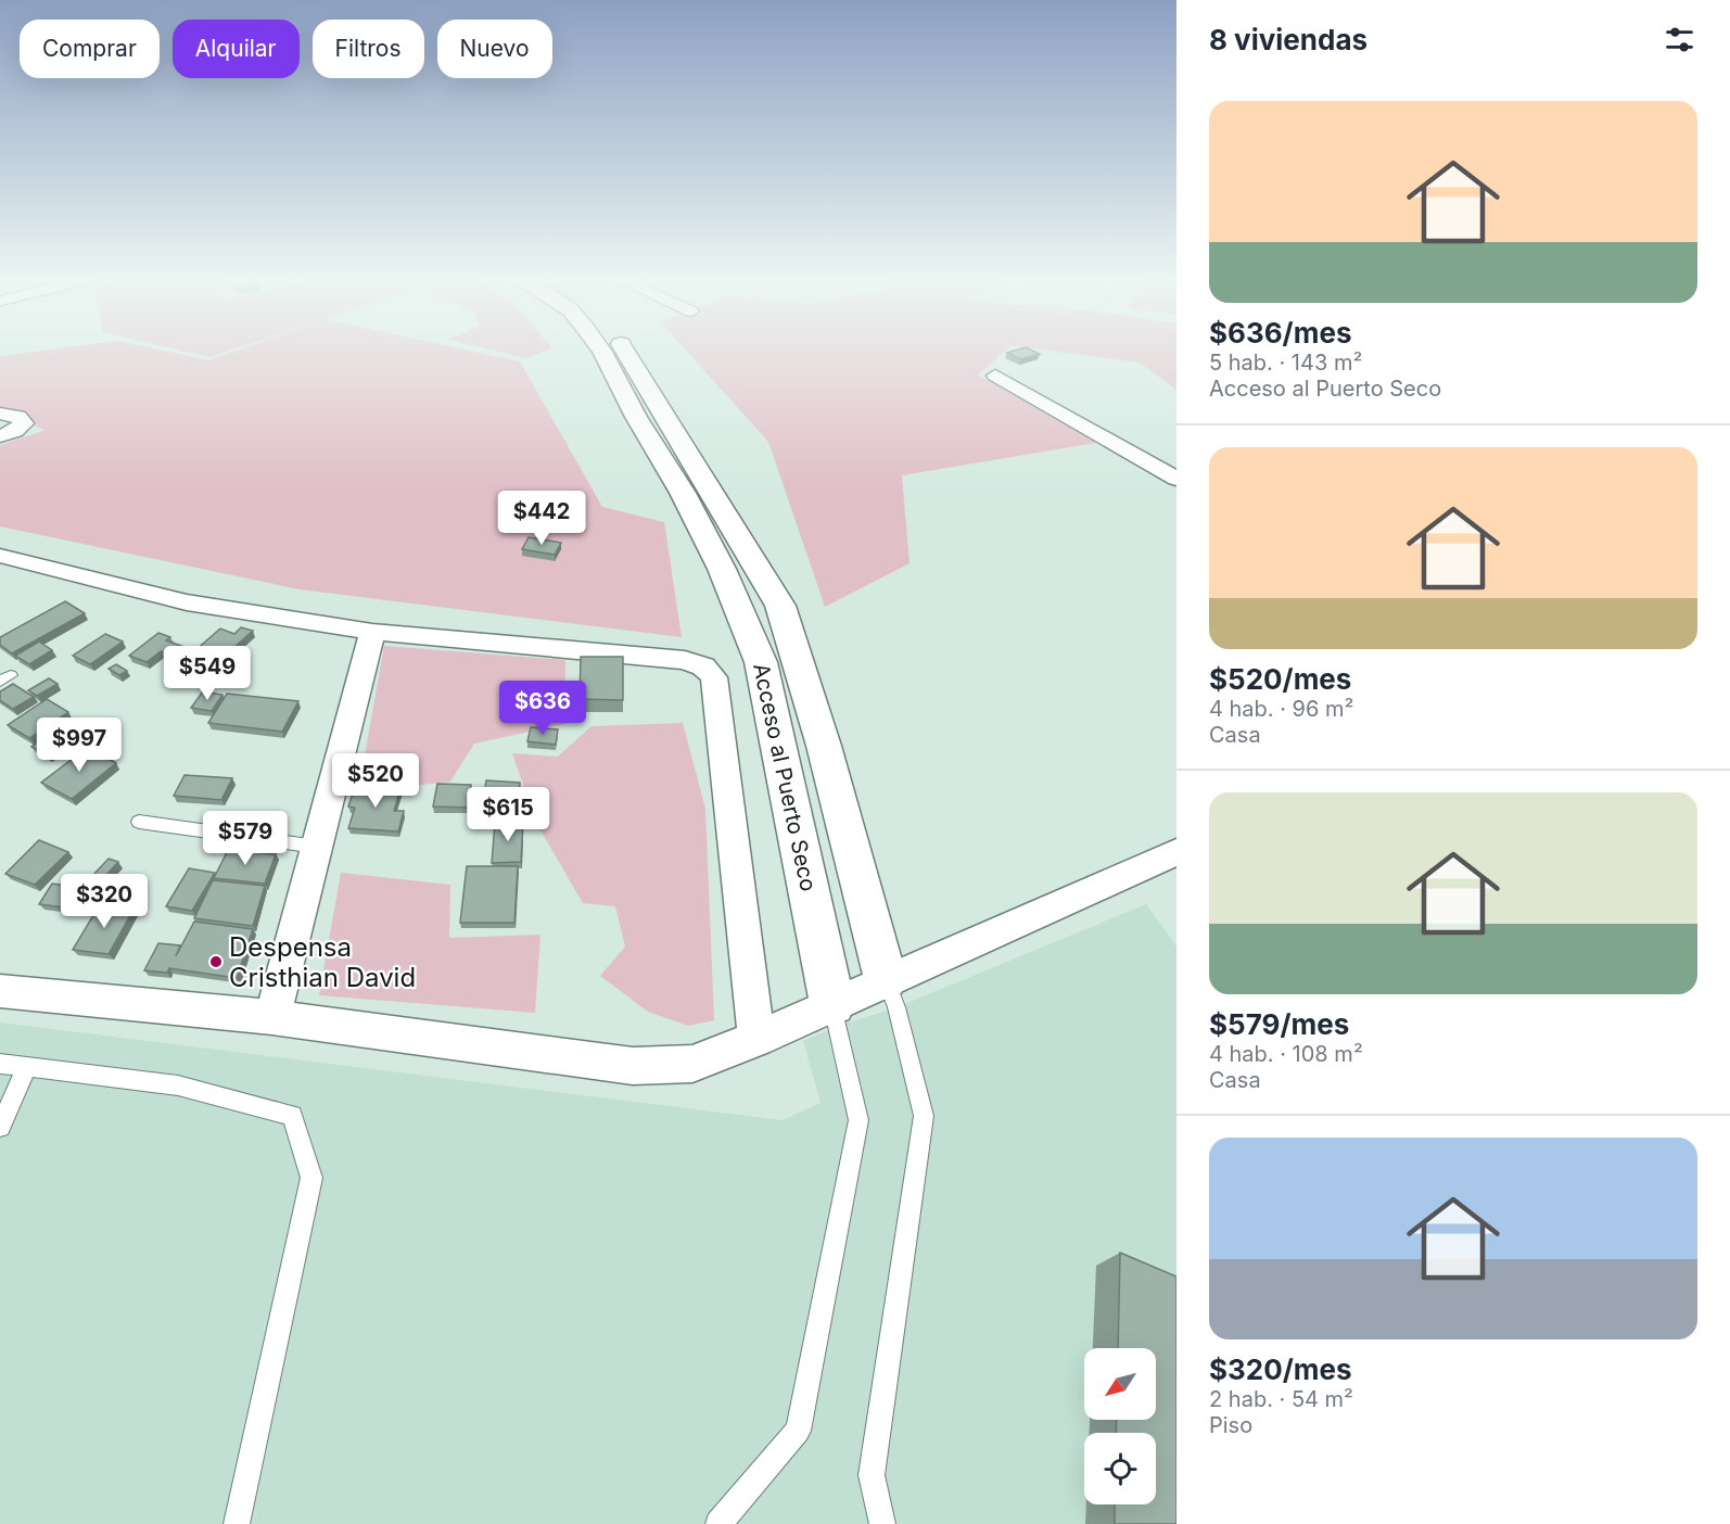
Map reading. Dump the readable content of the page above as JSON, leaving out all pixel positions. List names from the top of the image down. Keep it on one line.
{"streets":{"main road":["Acceso al Puerto Seco"]},"places":["Despensa Cristhian David"],"north":"bottom left","page":{"heading":"8 viviendas","chip":["Comprar","Alquilar","Filtros","Nuevo"],"list":[{"name":"$636/mes","note":"5 hab. · 143 m² · Acceso al Puerto Seco"},{"name":"$520/mes","note":"4 hab. · 96 m² · Casa"},{"name":"$579/mes","note":"4 hab. · 108 m² · Casa"},{"name":"$320/mes","note":"2 hab. · 54 m² · Piso"}],"price":["$442","$549","$636","$997","$520","$615","$579","$320"]}}
